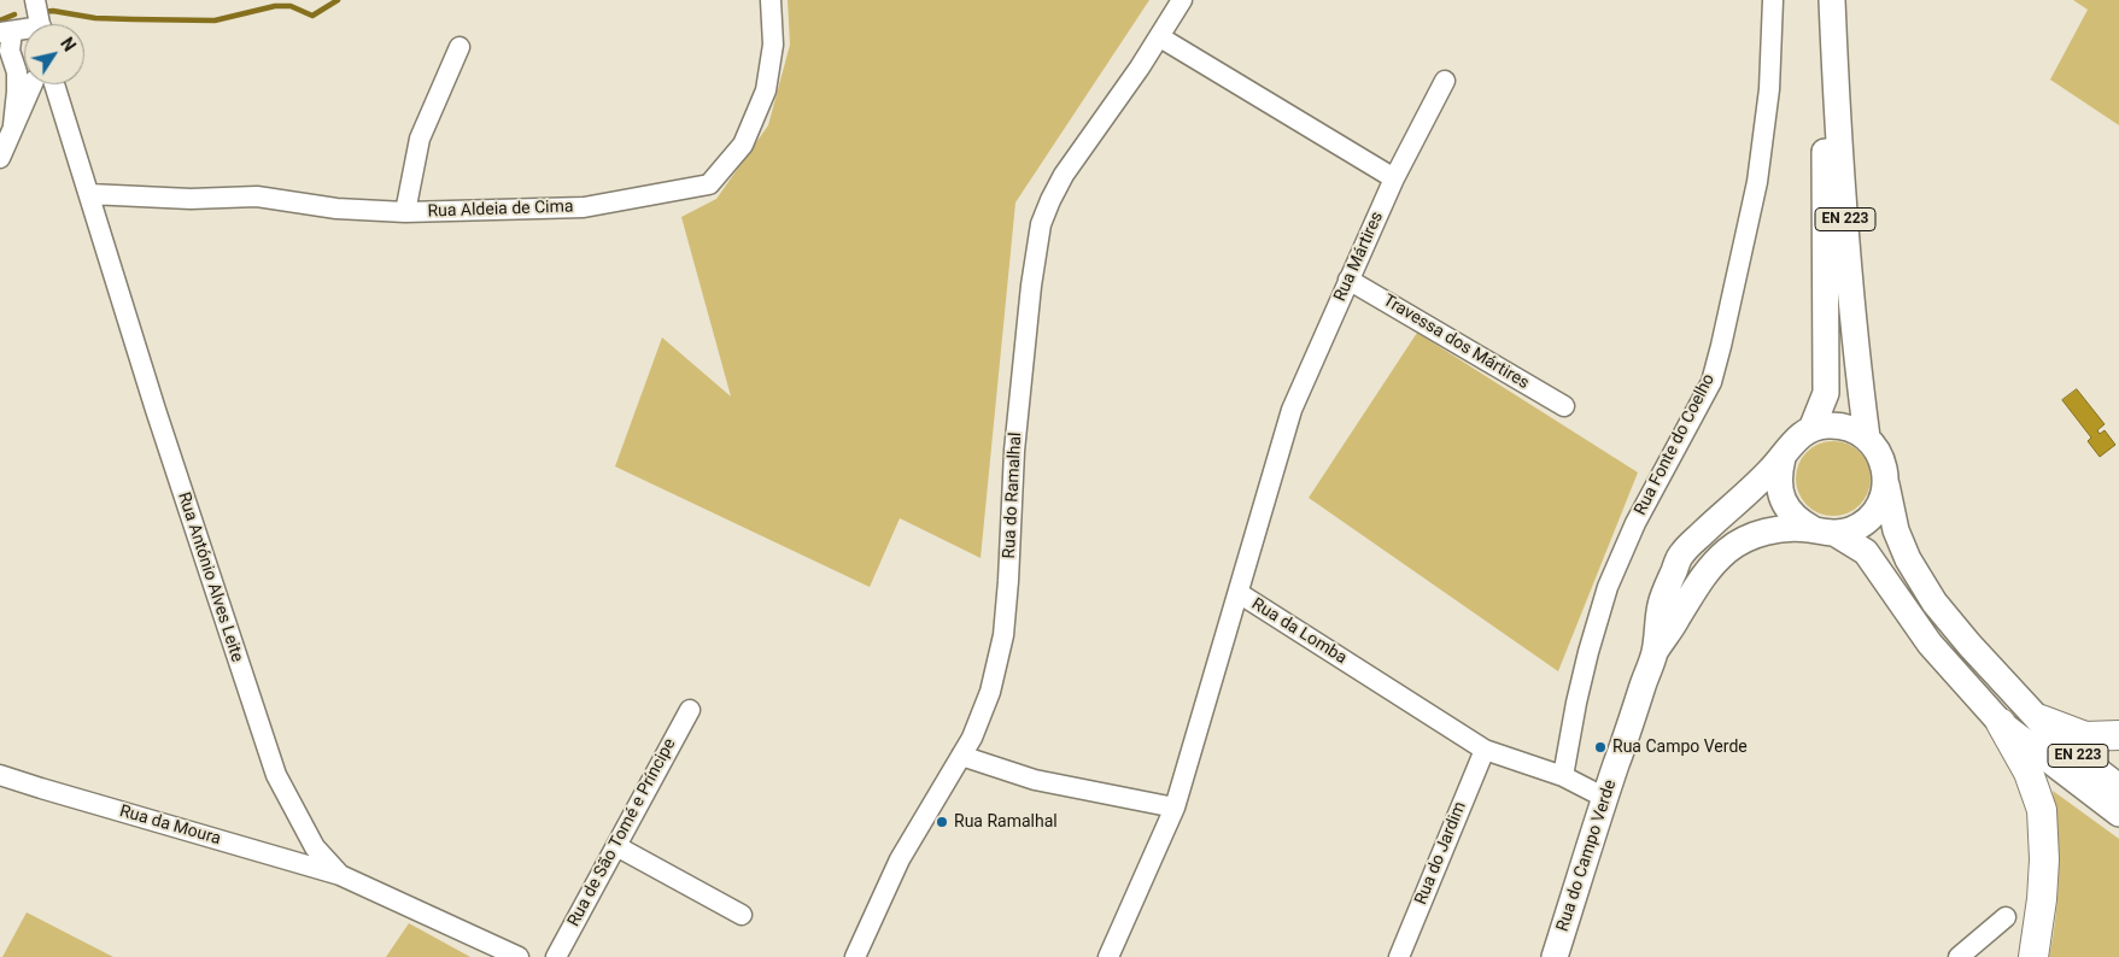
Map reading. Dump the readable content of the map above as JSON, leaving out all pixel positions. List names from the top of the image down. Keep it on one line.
{"streets":{"main road":["EN 223","Rua do Campo Verde"],"street":["Rua Aldeia de Cima","Rua Mártires","Travessa dos Mártires","Rua Fonte do Coelho","Rua do Ramalhal","Rua António Alves Leite","Rua da Lomba","Rua da Moura","Rua de São Tomé e Príncipe","Rua do Jardim"]},"crossings":[["Rua Aldeia de Cima","Rua António Alves Leite"],["EN 223","Rua do Campo Verde"],["Rua Mártires","Travessa dos Mártires"],["Rua Mártires","Rua da Lomba"],["Rua Fonte do Coelho","Rua da Lomba"],["Rua António Alves Leite","Rua da Moura"],["Rua da Lomba","Rua do Jardim"],["Rua da Lomba","Rua do Campo Verde"]],"places":["Rua Campo Verde","Rua Ramalhal"],"north":"top right"}
